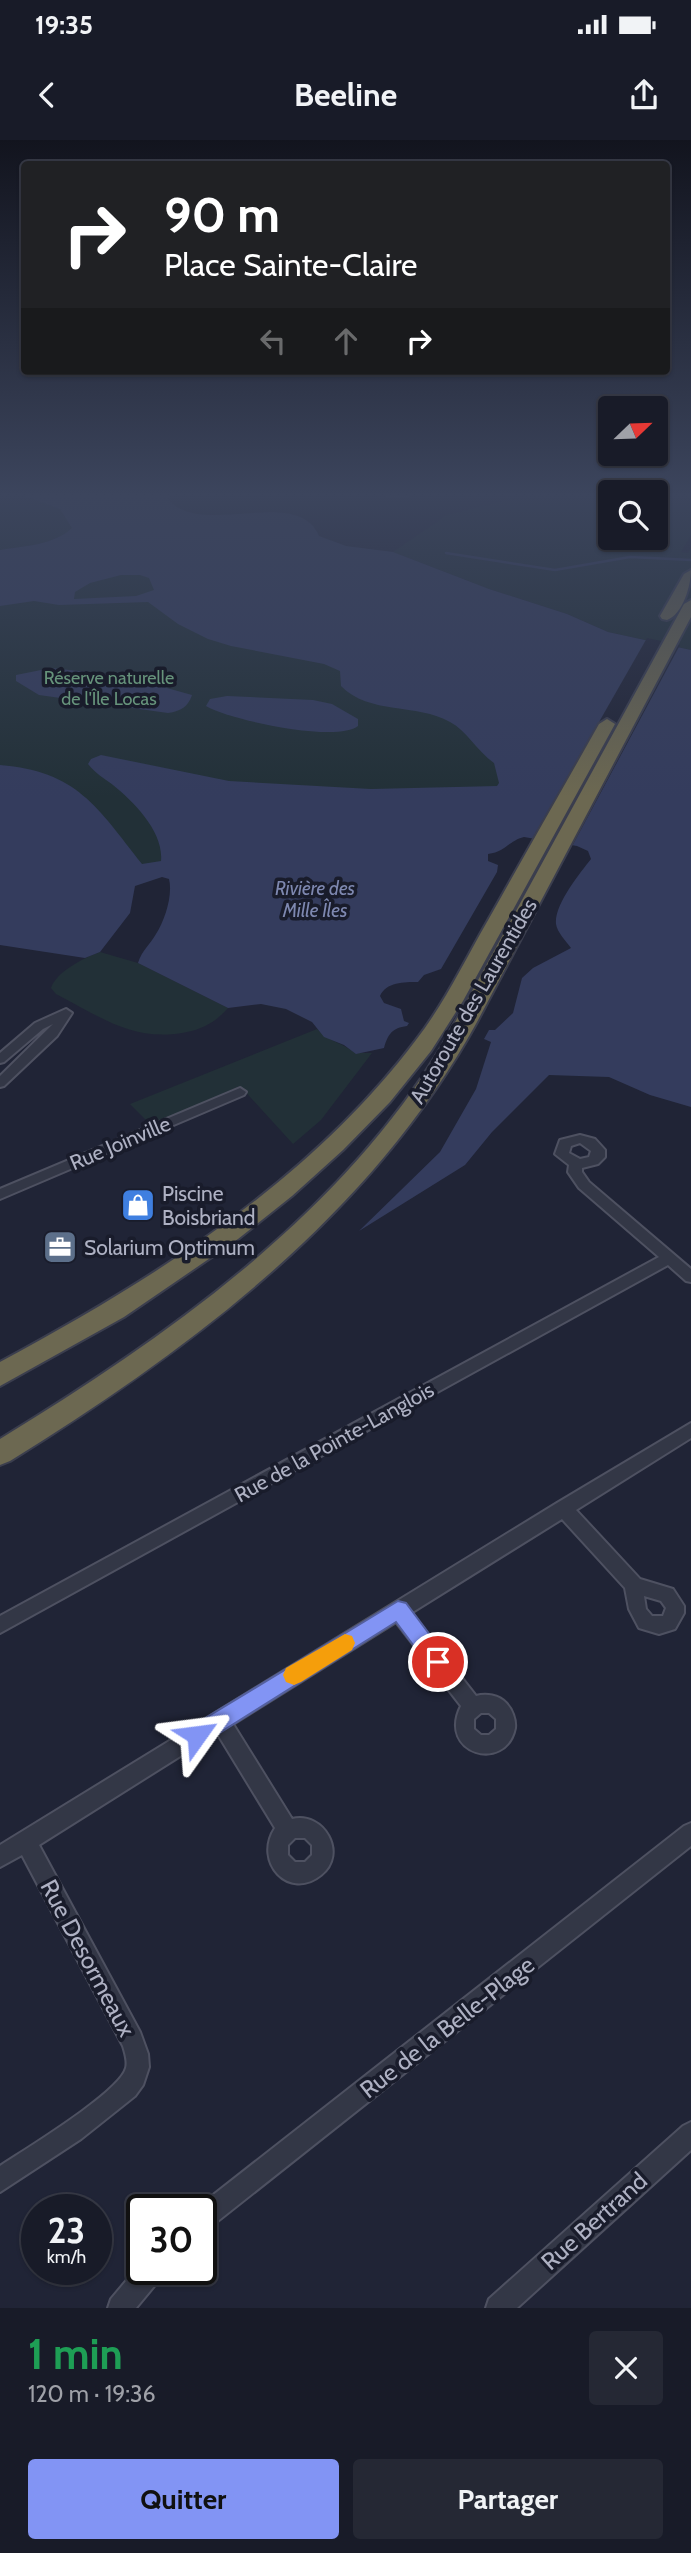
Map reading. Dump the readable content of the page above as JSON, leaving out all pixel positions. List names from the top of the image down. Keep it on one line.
{"streets":{"highway":["Autoroute des Laurentides"],"street":["Rue Joinville","Rue de la Pointe-Langlois","Rue Desormeaux","Rue de la Belle-Plage","Rue Bertrand"]},"water":["Rivière des Mille Îles"],"parks":["Réserve naturelle de l'Île Locas"],"places":{"shop":["Piscine Boisbriand"],"office":["Solarium Optimum"]},"north":"top right","page":{"status":"19:35","header":"Beeline","turn":["90 m","Place Sainte-Claire"],"speed":"23 km/h","limit":"30","heading":["1 min","120 m · 19:36"],"buttons":["Quitter","Partager"]}}
